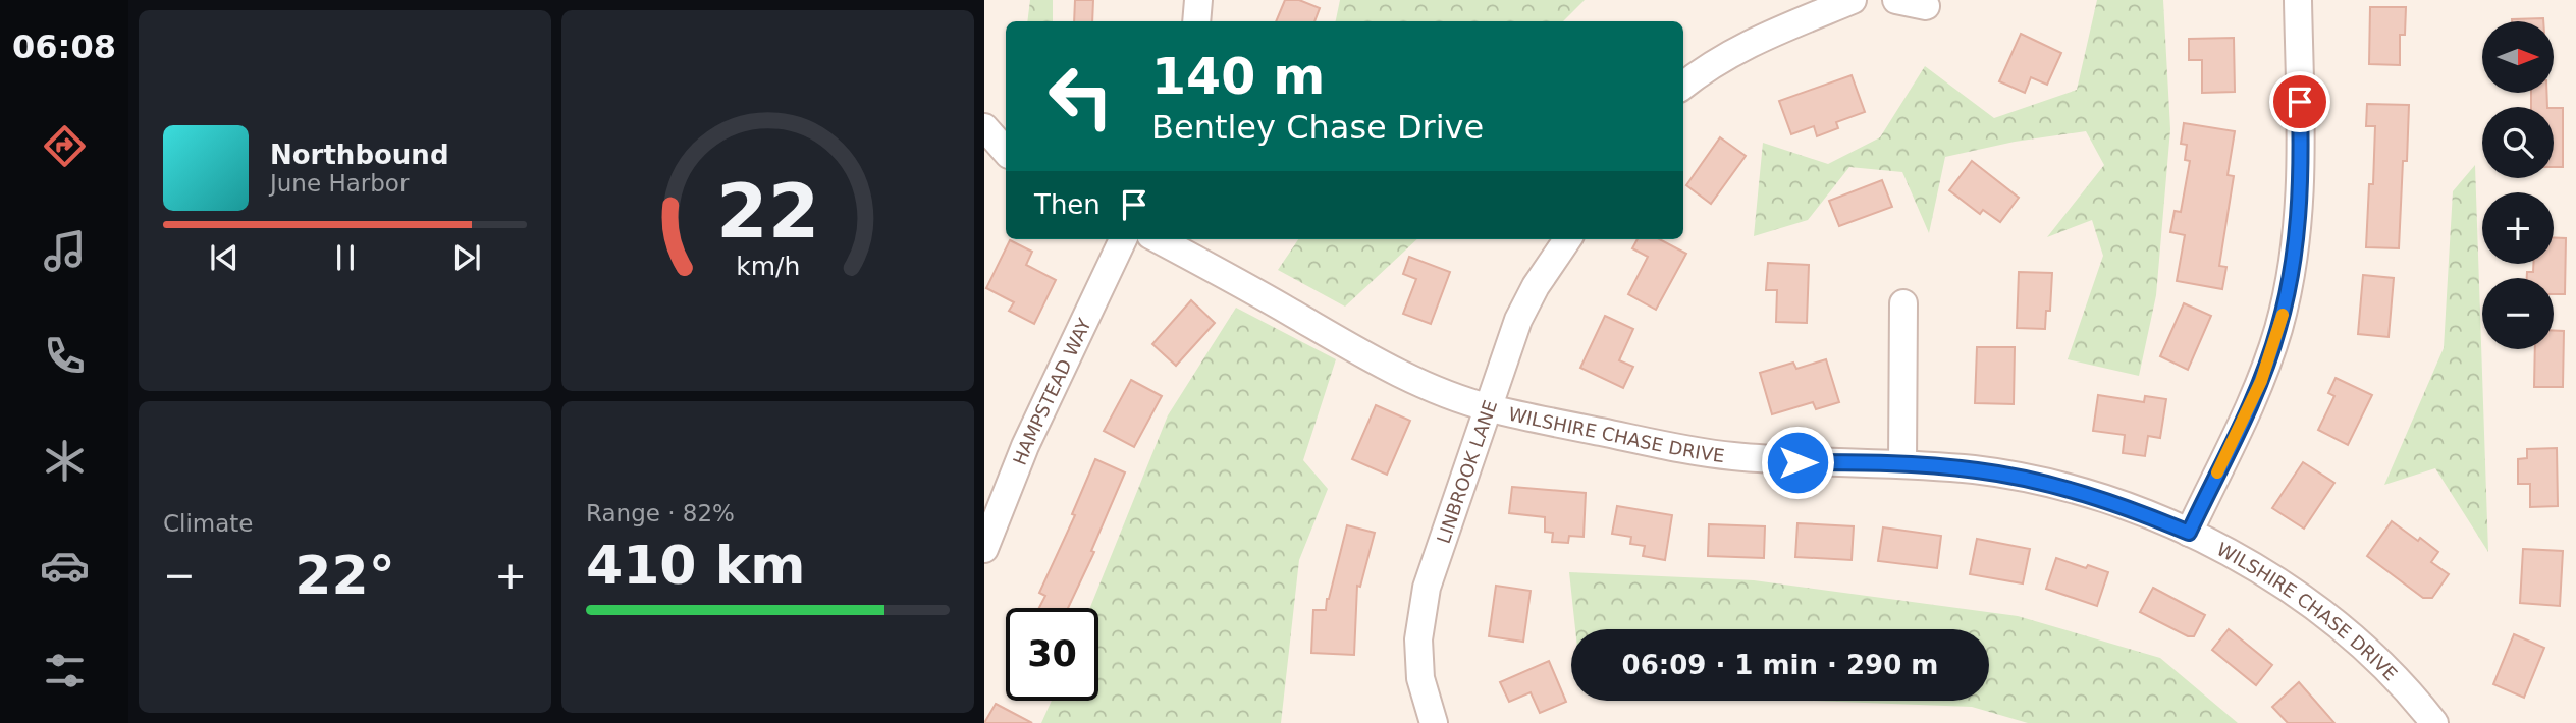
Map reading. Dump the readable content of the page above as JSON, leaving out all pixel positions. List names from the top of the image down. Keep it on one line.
{"streets":{"street":["HAMPSTEAD WAY","WILSHIRE CHASE DRIVE","LINBROOK LANE"]},"crossings":[["WILSHIRE CHASE DRIVE","LINBROOK LANE"]],"north":"right","page":{"tabs":"06:08","map_buttons":["+","−"],"turn":["140 m","Bentley Chase Drive"],"song":["Northbound","June Harbor"],"then":"Then","tile":["Climate",["Range · 82%","410 km"]],"heat":["−","22°","+"],"limit":"30","trip":"06:09 · 1 min · 290 m","gauge":["22","km/h"]}}
